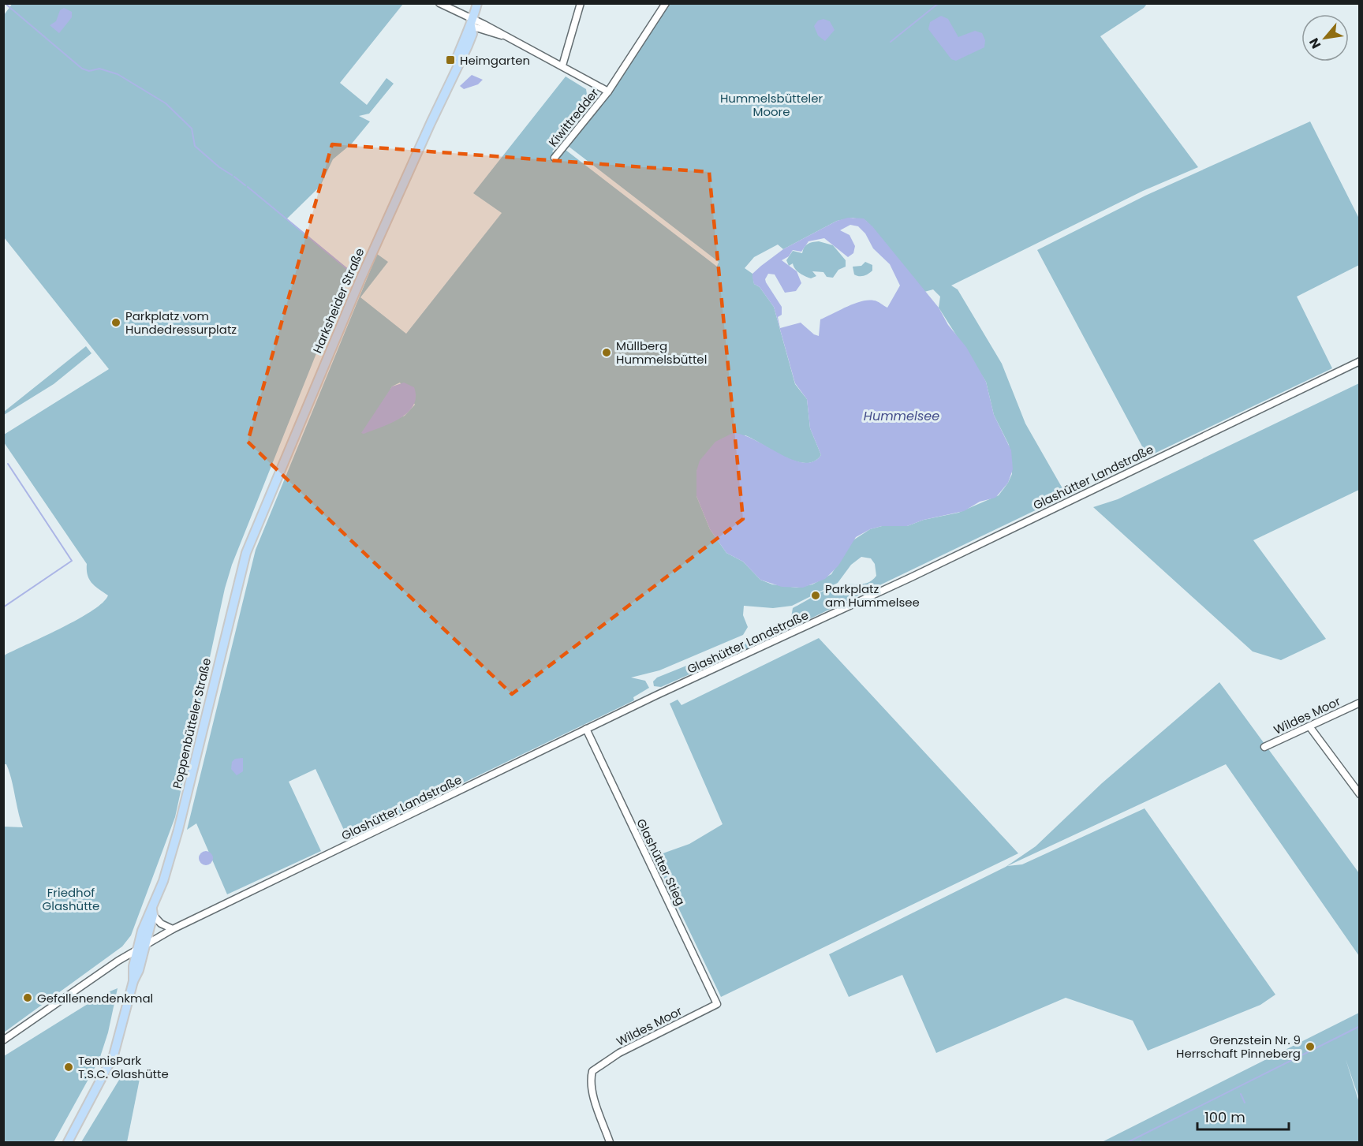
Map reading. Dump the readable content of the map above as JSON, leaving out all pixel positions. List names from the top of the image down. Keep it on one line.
{"streets":{"main road":["Harksheider Straße","Poppenbütteler Straße"],"street":["Kiwittredder","Glashütter Landstraße","Wildes Moor","Glashütter Stieg"]},"crossings":[["Kiwittredder","Harksheider Straße"],["Harksheider Straße","Poppenbütteler Straße"],["Glashütter Landstraße","Poppenbütteler Straße"],["Glashütter Landstraße","Glashütter Stieg"],["Wildes Moor","Glashütter Stieg"]],"water":["Hummelsee"],"parks":["Hummelsbütteler Moore","Friedhof Glashütte"],"places":{"transit":["Heimgarten"],"other":["Parkplatz vom Hundedressurplatz","Müllberg Hummelsbüttel","Parkplatz am Hummelsee","Gefallenendenkmal","Grenzstein Nr. 9 Herrschaft Pinneberg","TennisPark T.S.C. Glashütte"]},"scale_bar":"100 m","north":"bottom left"}
